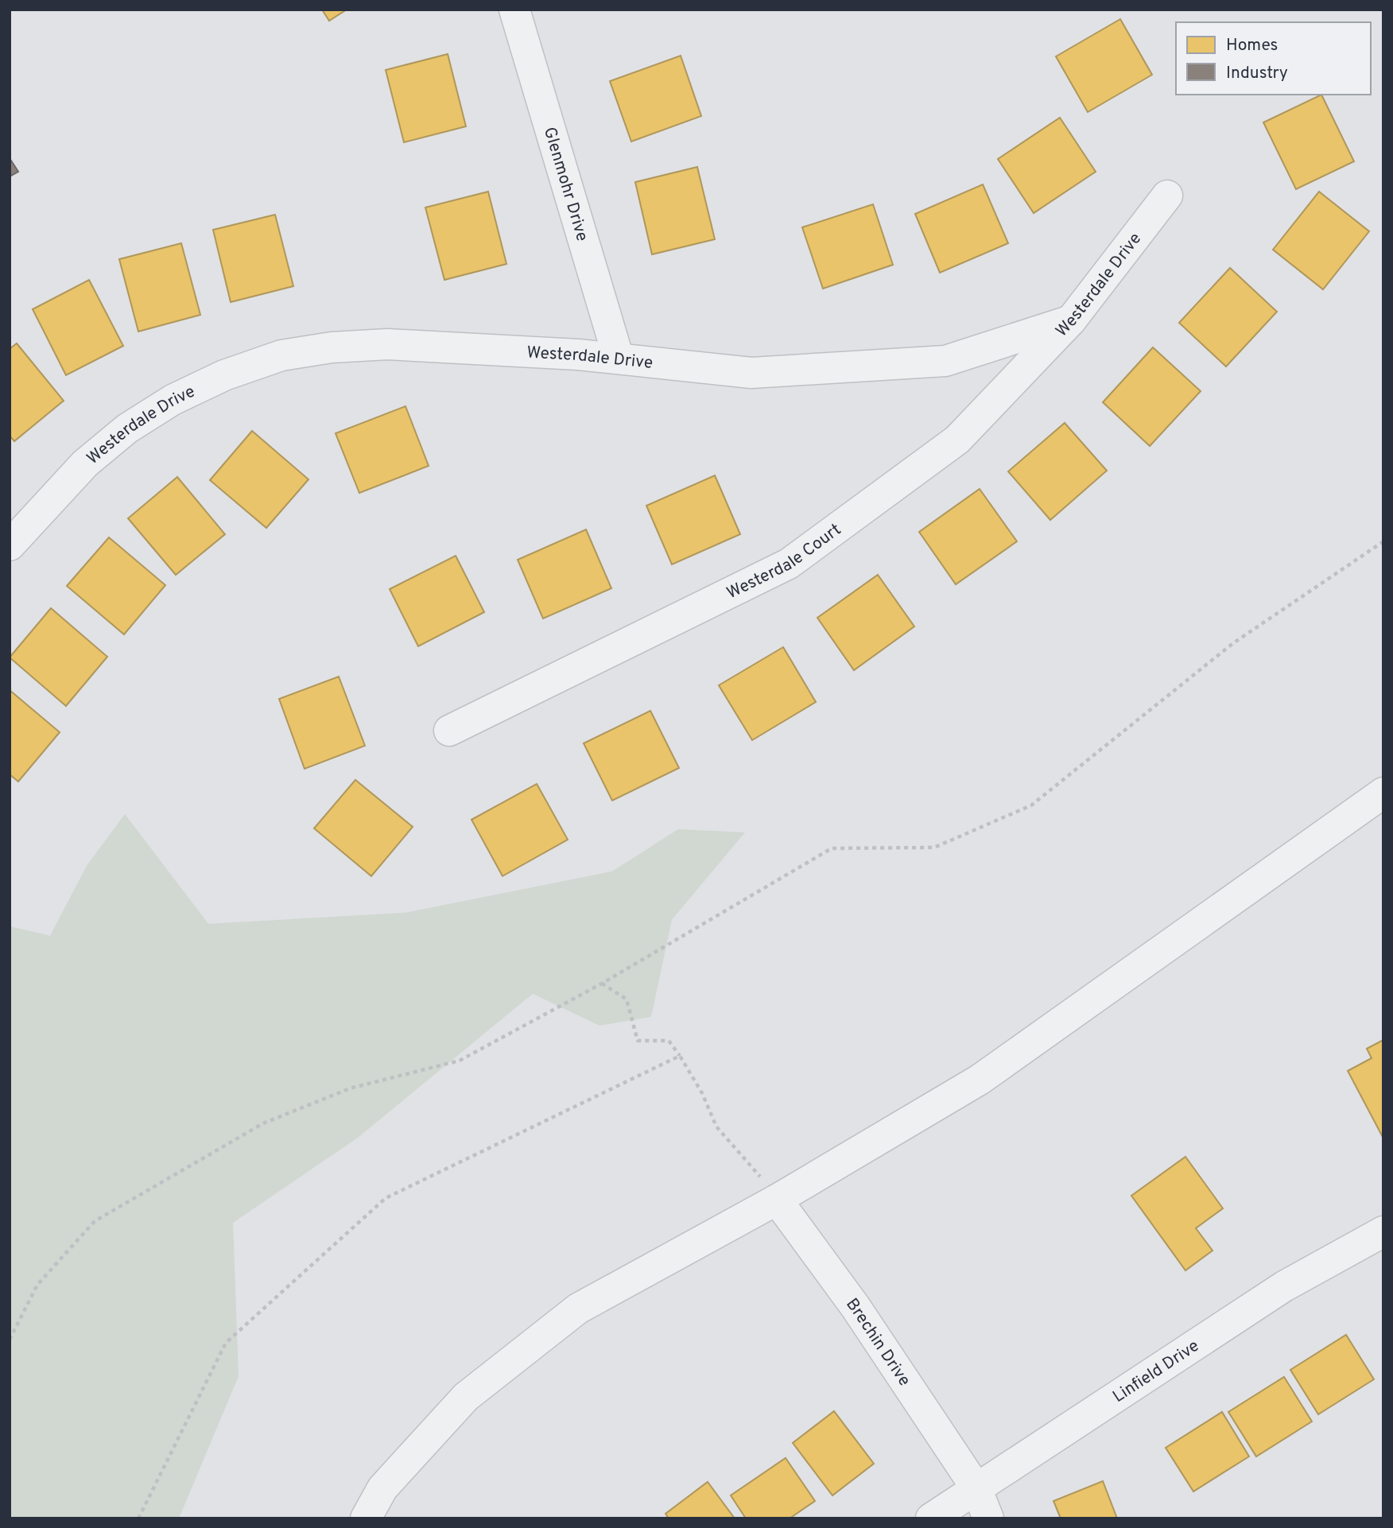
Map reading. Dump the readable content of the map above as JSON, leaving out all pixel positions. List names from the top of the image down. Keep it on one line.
{"streets":{"street":["Glenmohr Drive","Westerdale Drive","Westerdale Court","Brechin Drive","Linfield Drive"]},"crossings":[["Glenmohr Drive","Westerdale Drive"],["Westerdale Drive","Westerdale Court"],["Brechin Drive","Linfield Drive"]],"legend":["Homes","Industry"]}
